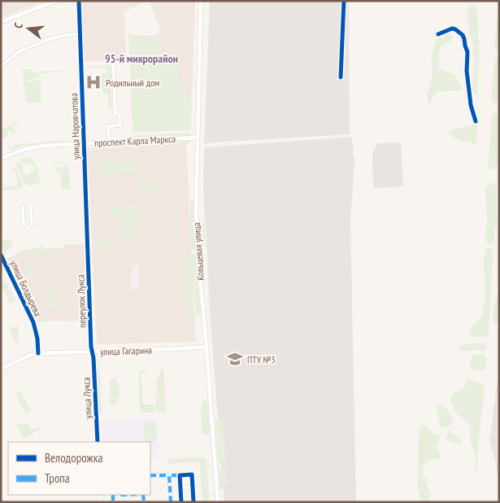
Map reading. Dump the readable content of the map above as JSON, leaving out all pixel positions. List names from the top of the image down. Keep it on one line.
{"streets":{"main road":["проспект Карла Маркса","Кольцевая улица","улица Гагарина"],"street":["улица Наровчатова","улица Болдырева","переулок Лукса","улица Лукса"]},"crossings":[["улица Наровчатова","проспект Карла Маркса"],["улица Наровчатова","переулок Лукса"],["проспект Карла Маркса","Кольцевая улица"],["Кольцевая улица","улица Гагарина"],["улица Болдырева","улица Гагарина"],["переулок Лукса","улица Гагарина"],["переулок Лукса","улица Лукса"],["улица Гагарина","улица Лукса"]],"districts":["95-й микрорайон"],"places":{"hospital":["Родильный дом"],"school or university":["ПТУ №3"]},"legend":["Велодорожка","Тропа"],"north":"left"}
